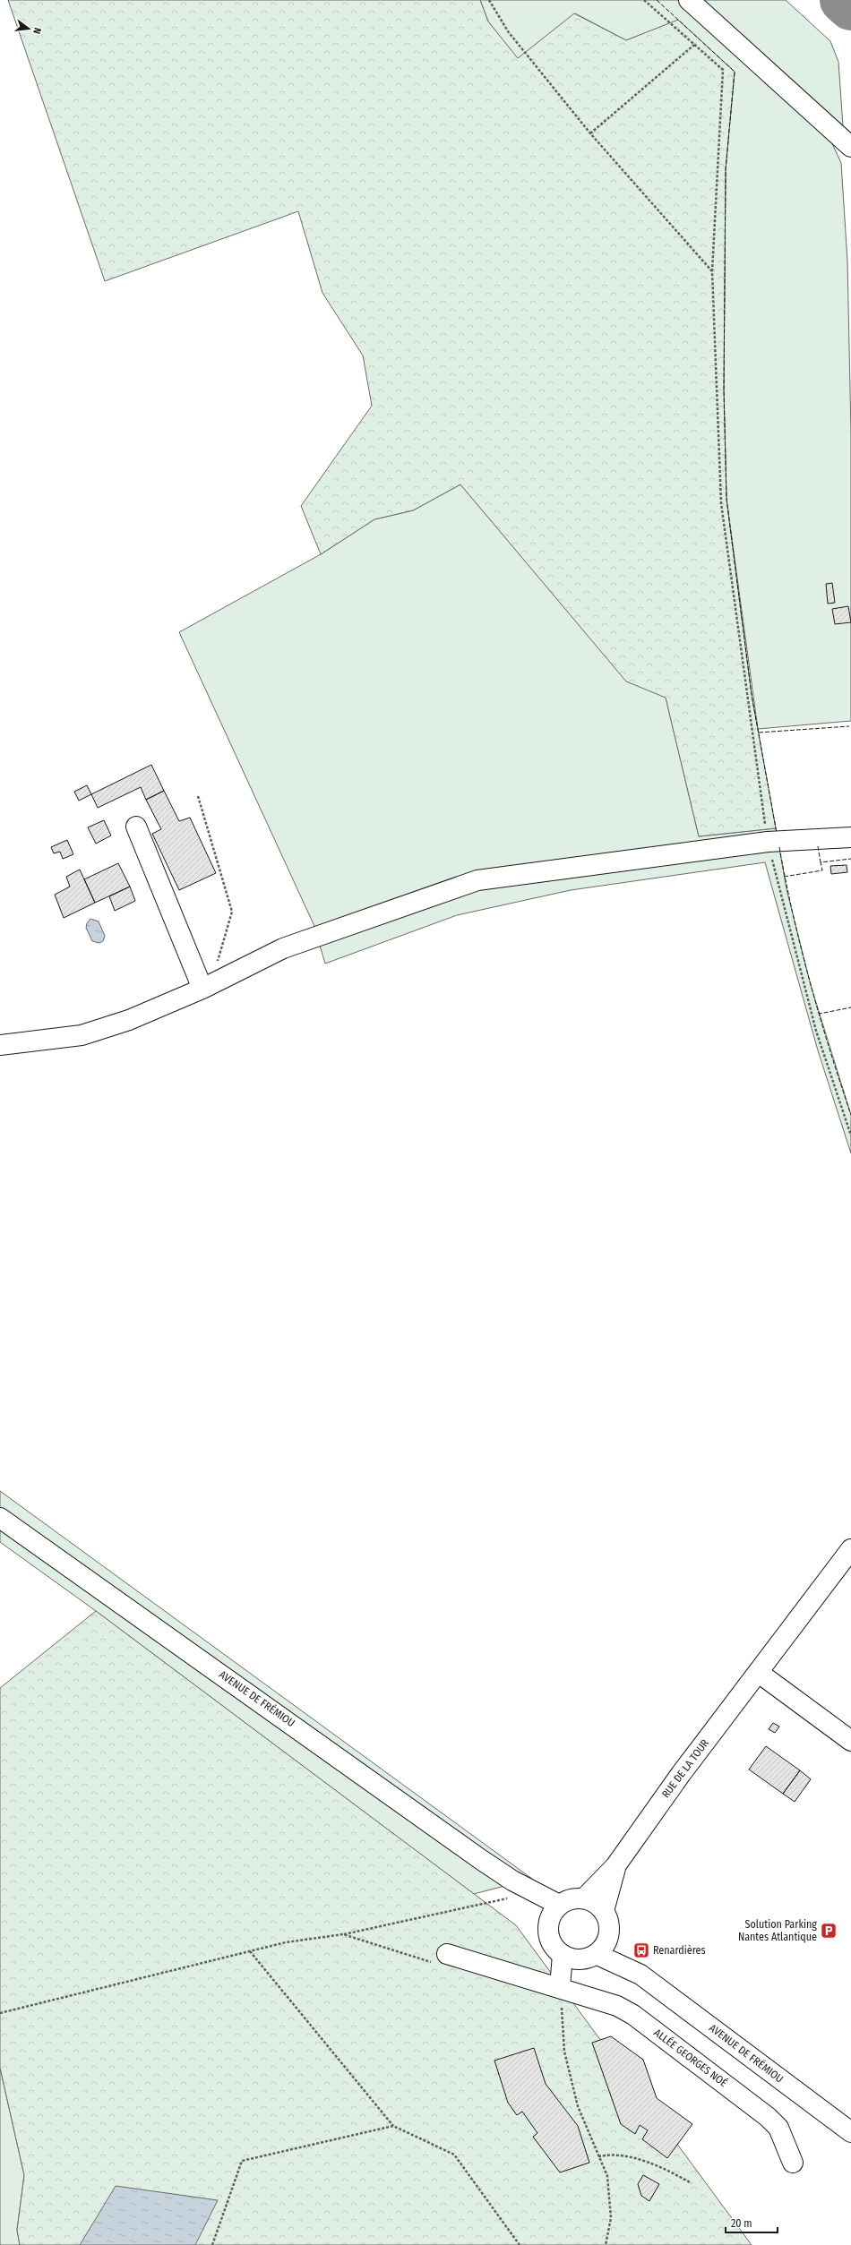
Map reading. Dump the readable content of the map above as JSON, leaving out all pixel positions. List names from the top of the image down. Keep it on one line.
{"streets":{"street":["AVENUE DE FRÉMIOU","RUE DE LA TOUR","ALLÉE GEORGES NOÉ"]},"crossings":[["AVENUE DE FRÉMIOU","RUE DE LA TOUR"]],"places":{"parking":["Solution Parking Nantes Atlantique"],"bus stop":["Renardières"]},"scale_bar":"20 m","north":"right"}
